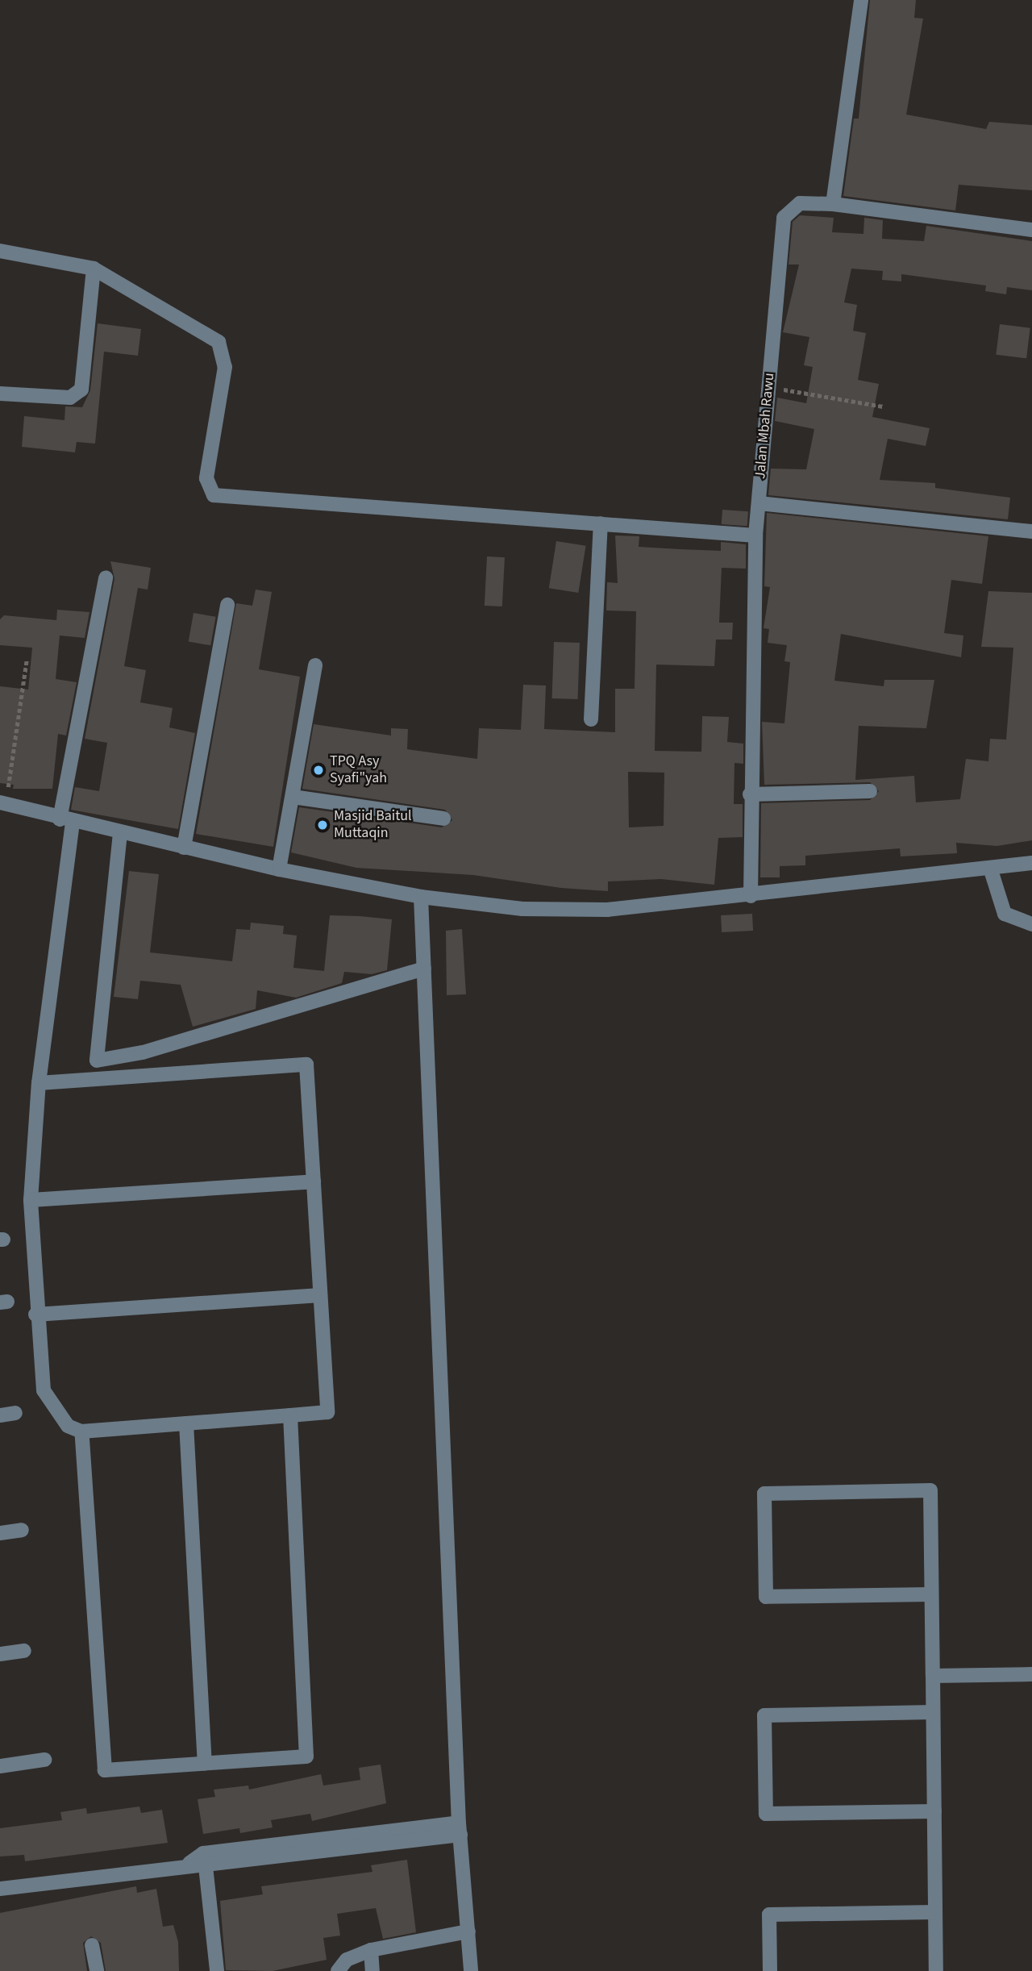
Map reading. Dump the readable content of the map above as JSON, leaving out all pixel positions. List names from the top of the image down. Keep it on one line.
{"streets":{"street":["Jalan Mbah Rawu"]},"places":["TPQ Asy Syafi\"yah","Masjid Baitul Muttaqin"]}
